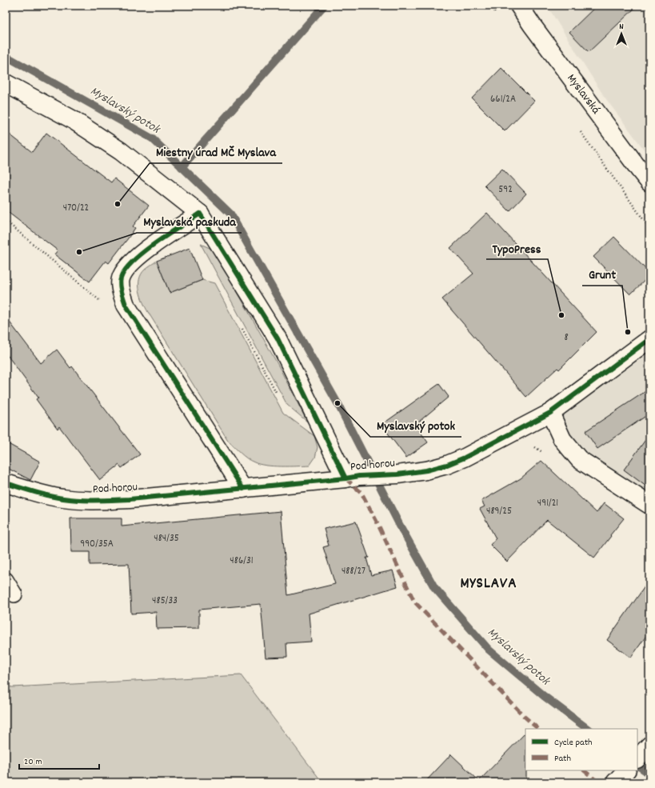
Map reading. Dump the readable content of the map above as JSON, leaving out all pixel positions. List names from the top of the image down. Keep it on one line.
{"streets":{"street":["Myslavská","Pod horou"]},"districts":["MYSLAVA"],"water":["Myslavský potok"],"places":["Miestny úrad MČ Myslava","Myslavská paskuda","TypoPress","Grunt","Myslavský potok"],"house_numbers":["661/2A","592","470/22","8","491/21","489/25","484/35","990/35A","486/31","488/27","485/33"],"legend":["Cycle path","Path"],"scale_bar":"20 m","north":"top"}
